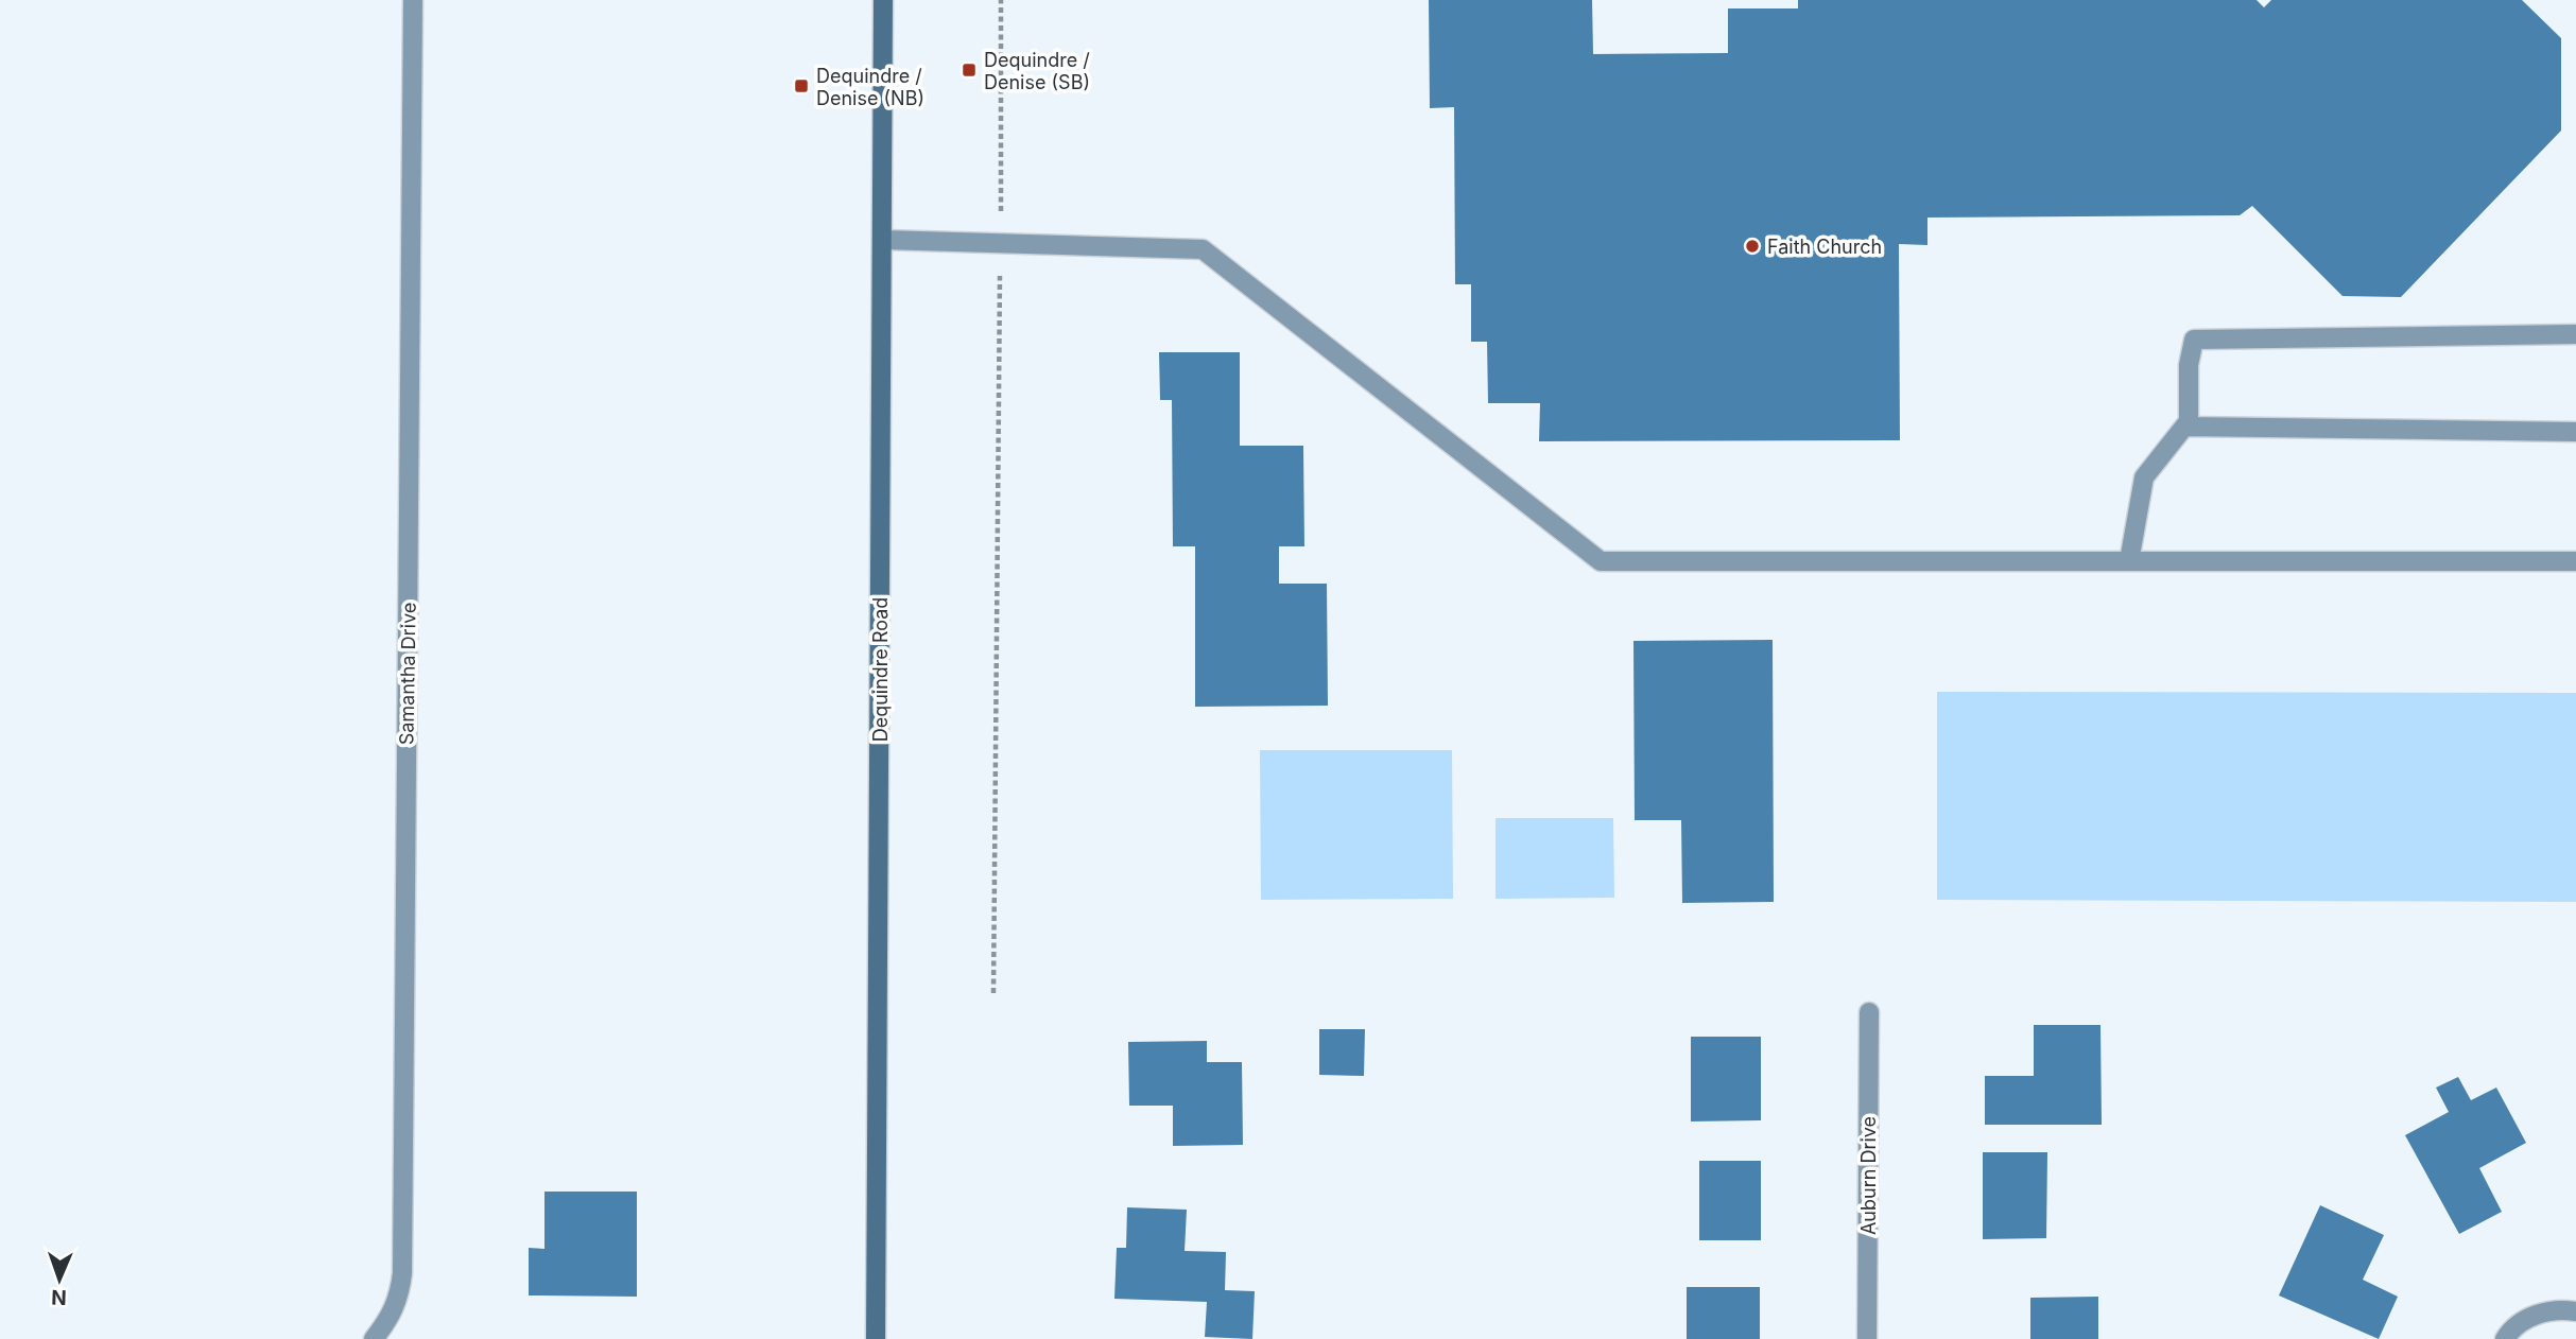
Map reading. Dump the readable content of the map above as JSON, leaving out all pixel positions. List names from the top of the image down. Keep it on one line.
{"streets":{"main road":["Dequindre Road"],"street":["Samantha Drive","Auburn Drive"]},"places":{"transit":["Dequindre / Denise (SB)","Dequindre / Denise (NB)"],"other":["Faith Church"]},"north":"bottom"}
